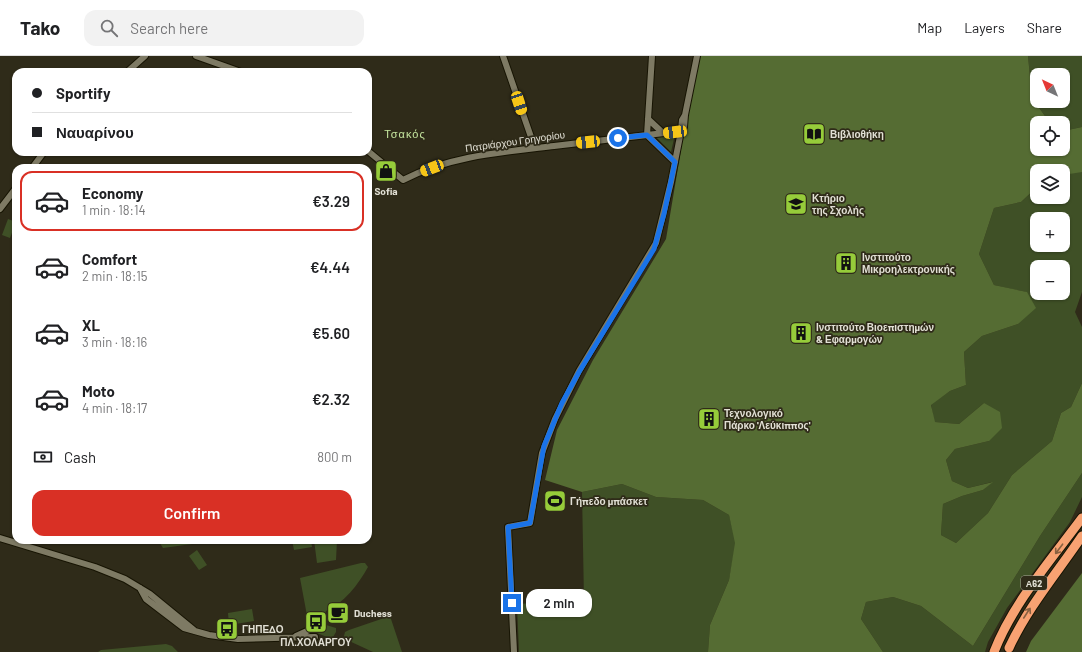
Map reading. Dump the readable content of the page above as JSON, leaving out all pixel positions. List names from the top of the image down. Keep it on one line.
{"streets":{"highway":["Α62"],"street":["Πατριάρχου Γρηγορίου"]},"districts":["Τσακός"],"places":{"library":["Βιβλιοθήκη"],"shop":["Sofia"],"school or university":["Κτήριο της Σχολής"],"building":["Ινστιτούτο Μικροηλεκτρονικής","Ινστιτούτο Βιοεπιστημών & Εφαρμογών","Τεχνολογικό Πάρκο 'Λεύκιππος'"],"sports":["Γήπεδο μπάσκετ"],"cafe":["Duchess"],"bus stop":["ΠΛ.ΧΟΛΑΡΓΟΥ","ΓΗΠΕΔΟ"]},"north":"top left","page":{"header":"Tako","search":"Search here","nav":["Map","Layers","Share"],"map_buttons":["+","−"],"banner":["Sportify","Ναυαρίνου"],"list":[{"name":"Economy","note":"1 min · 18:14","value":"€3.29"},{"name":"Comfort","note":"2 min · 18:15","value":"€4.44"},{"name":"XL","note":"3 min · 18:16","value":"€5.60"},{"name":"Moto","note":"4 min · 18:17","value":"€2.32"}],"pay":["Cash","800 m"],"buttons":"Confirm","bubble":"2 min"}}
